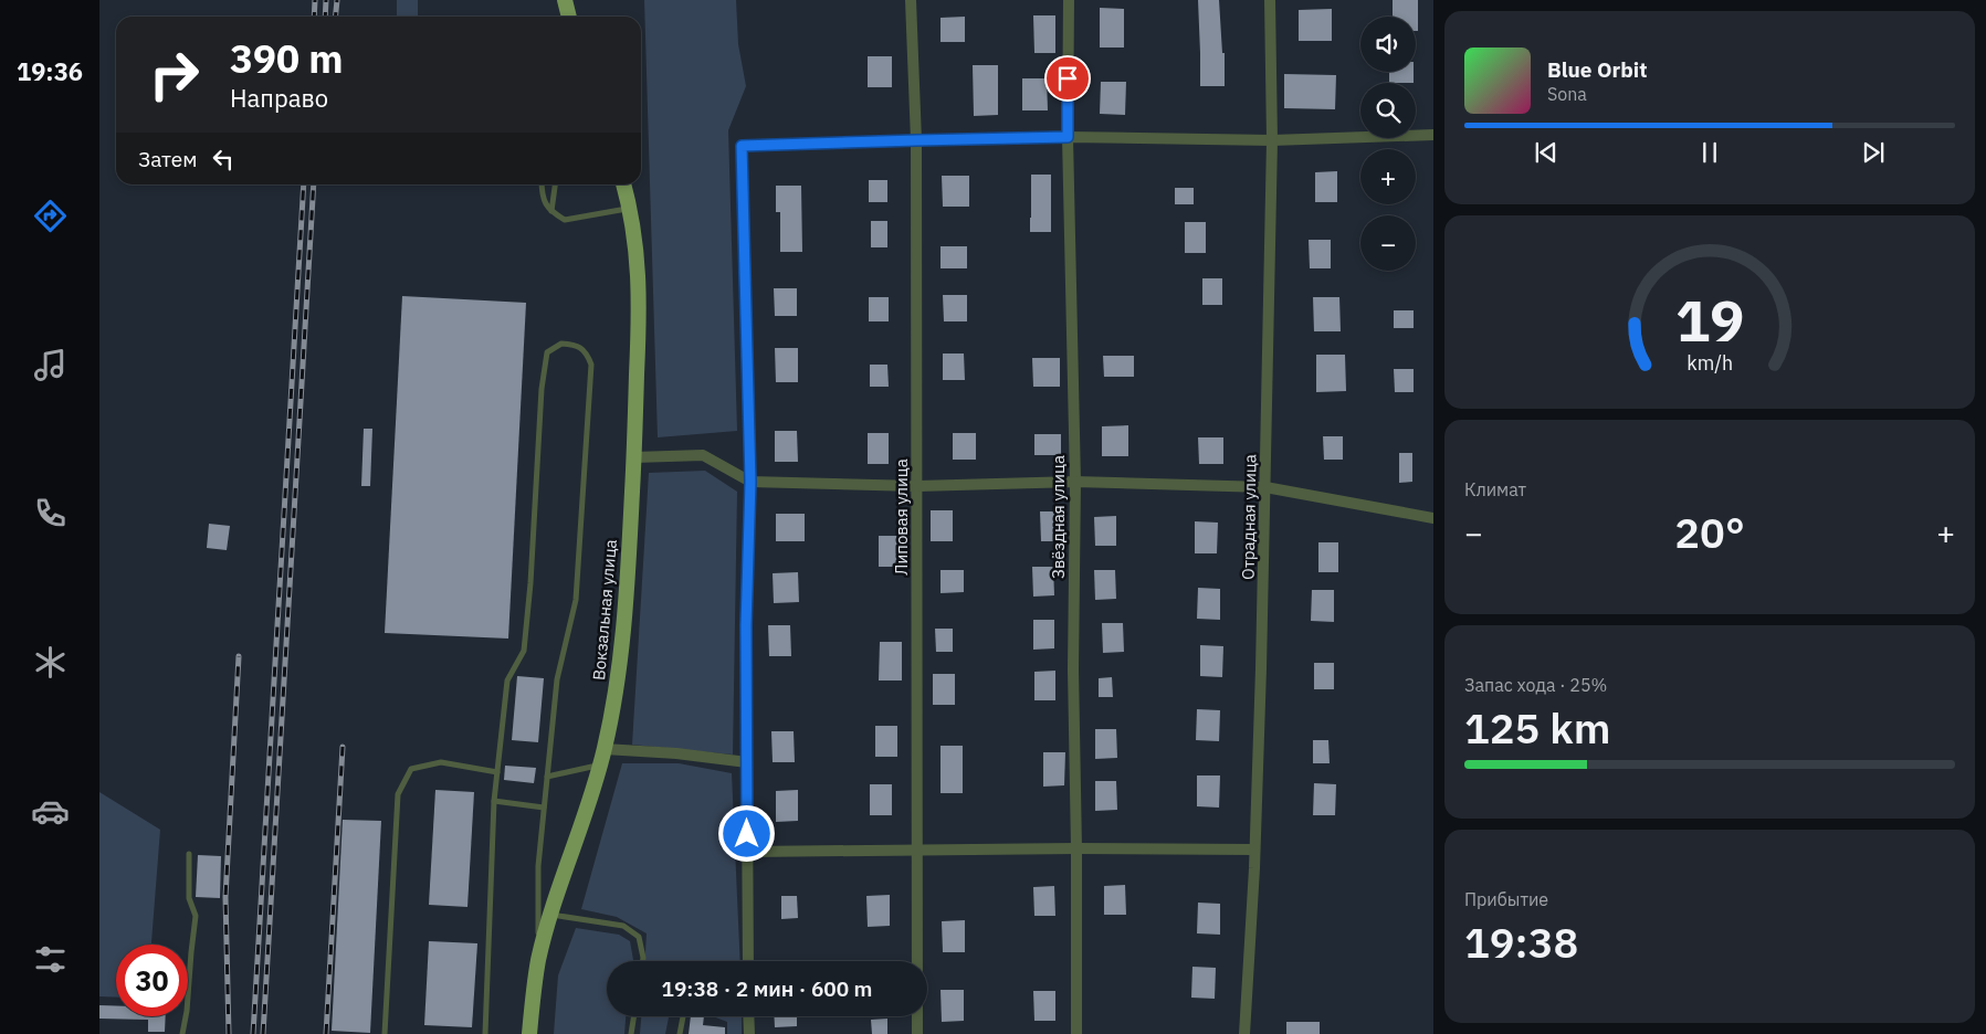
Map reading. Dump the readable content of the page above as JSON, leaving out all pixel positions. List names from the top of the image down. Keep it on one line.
{"streets":{"main road":["Вокзальная улица"],"street":["Липовая улица","Звёздная улица","Отрадная улица"]},"page":{"tabs":"19:36","map_buttons":["+","−"],"turn":["390 m","Направо"],"song":["Blue Orbit","Sona"],"then":"Затем","tile":["Климат",["Запас хода · 25%","125 km"],["Прибытие","19:38"]],"heat":["−","20°","+"],"limit":"30","trip":"19:38 · 2 мин · 600 m","gauge":["19","km/h"]}}
